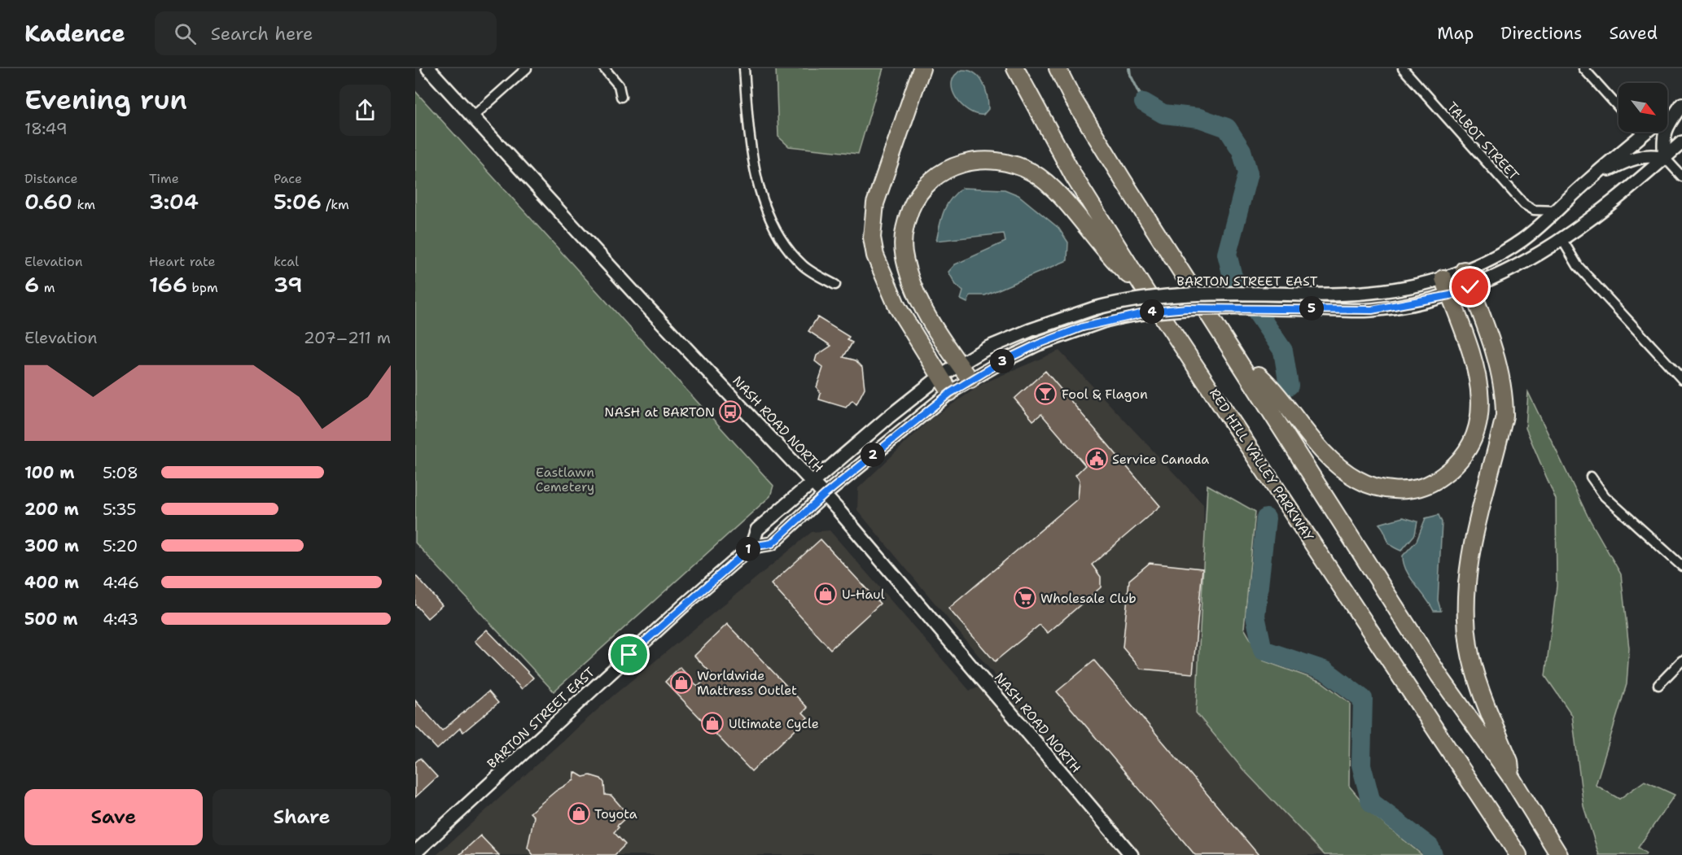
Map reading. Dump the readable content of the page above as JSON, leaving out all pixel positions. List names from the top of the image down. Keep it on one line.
{"streets":{"highway":["RED HILL VALLEY PARKWAY"],"main road":["BARTON STREET EAST","NASH ROAD NORTH"],"street":["TALBOT STREET"]},"crossings":[["TALBOT STREET","BARTON STREET EAST"],["BARTON STREET EAST","NASH ROAD NORTH"]],"parks":["Eastlawn Cemetery"],"places":{"bar":["Fool & Flagon"],"bus stop":["NASH at BARTON"],"public building":["Service Canada"],"shop":["U-Haul","Worldwide Mattress Outlet","Ultimate Cycle","Toyota"],"supermarket":["Wholesale Club"]},"north":"bottom right","page":{"header":"Kadence","search":"Search here","nav":["Map","Directions","Saved"],"heading":["Evening run","18:49"],"stats":[["Distance","0.60 km"],["Time","3:04"],["Pace","5:06 /km"],["Elevation","6 m"],["Heart rate","166 bpm"],["kcal","39"]],"pins":["5","4","3","2","1"],"chart":["Elevation","207–211 m"],"list":[{"name":"100 m","note":"5:08"},{"name":"200 m","note":"5:35"},{"name":"300 m","note":"5:20"},{"name":"400 m","note":"4:46"},{"name":"500 m","note":"4:43"}],"buttons":["Save","Share"]}}
